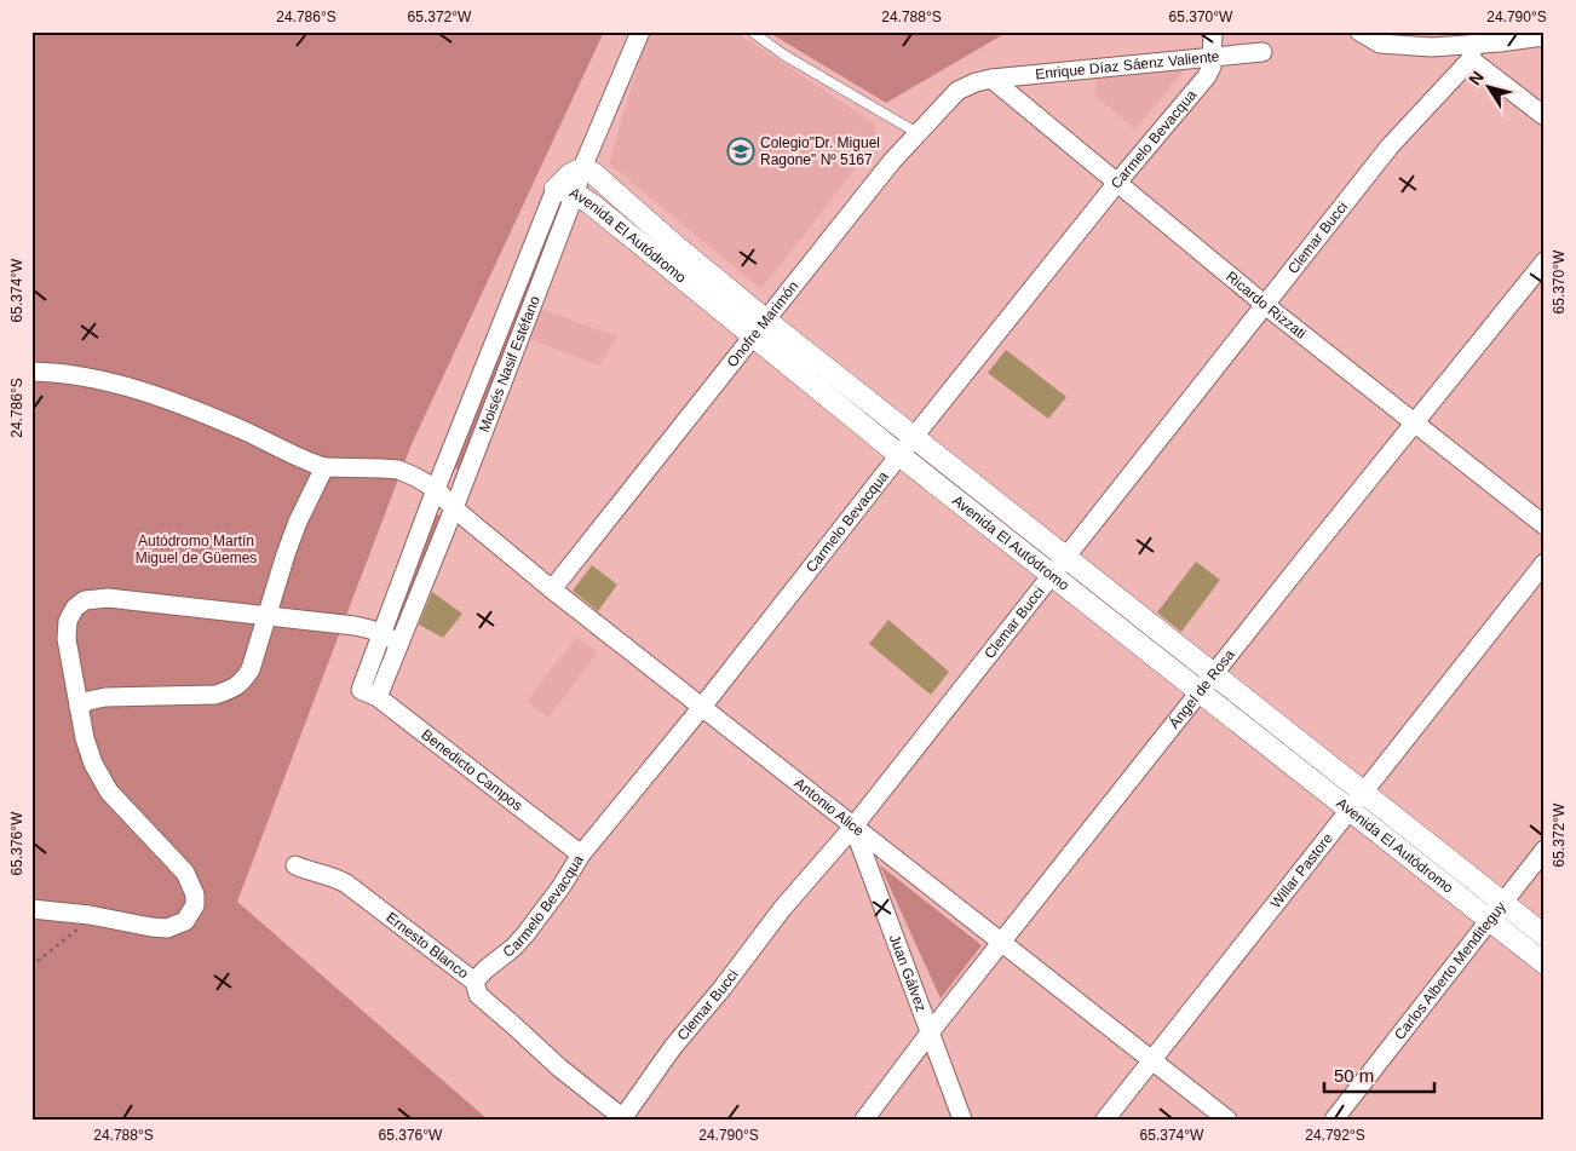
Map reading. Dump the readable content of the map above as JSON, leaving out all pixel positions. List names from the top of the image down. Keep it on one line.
{"streets":{"street":["Enrique Díaz Sáenz Valiente","Carmelo Bevacqua","Clemar Bucci","Avenida El Autódromo","Ricardo Rizzati","Onofre Marimón","Moisés Nasif Estéfano","Ángel de Rosa","Benedicto Campos","Antonio Alice","Willar Pastore","Ernesto Blanco","Carlos Alberto Menditeguy","Juan Gálvez"]},"crossings":[["Enrique Díaz Sáenz Valiente","Carmelo Bevacqua"],["Enrique Díaz Sáenz Valiente","Ricardo Rizzati"],["Enrique Díaz Sáenz Valiente","Onofre Marimón"],["Carmelo Bevacqua","Avenida El Autódromo"],["Carmelo Bevacqua","Ricardo Rizzati"],["Carmelo Bevacqua","Benedicto Campos"],["Carmelo Bevacqua","Antonio Alice"],["Carmelo Bevacqua","Ernesto Blanco"],["Clemar Bucci","Avenida El Autódromo"],["Clemar Bucci","Ricardo Rizzati"],["Clemar Bucci","Antonio Alice"],["Clemar Bucci","Ernesto Blanco"],["Clemar Bucci","Juan Gálvez"],["Avenida El Autódromo","Onofre Marimón"],["Avenida El Autódromo","Moisés Nasif Estéfano"],["Avenida El Autódromo","Ángel de Rosa"],["Avenida El Autódromo","Willar Pastore"],["Avenida El Autódromo","Carlos Alberto Menditeguy"],["Ricardo Rizzati","Onofre Marimón"],["Ricardo Rizzati","Ángel de Rosa"],["Onofre Marimón","Antonio Alice"],["Moisés Nasif Estéfano","Benedicto Campos"],["Moisés Nasif Estéfano","Antonio Alice"],["Ángel de Rosa","Antonio Alice"],["Ángel de Rosa","Juan Gálvez"],["Antonio Alice","Willar Pastore"],["Antonio Alice","Juan Gálvez"]],"parks":["Autódromo Martín Miguel de Güemes"],"places":{"school or university":["Colegio\"Dr. Miguel Ragone\" Nº 5167"]},"scale_bar":"50 m","north":"top left","coordinates":["24.786°S","65.372°W","24.788°S","65.370°W","24.790°S","65.374°W","65.376°W","24.792°S"]}
